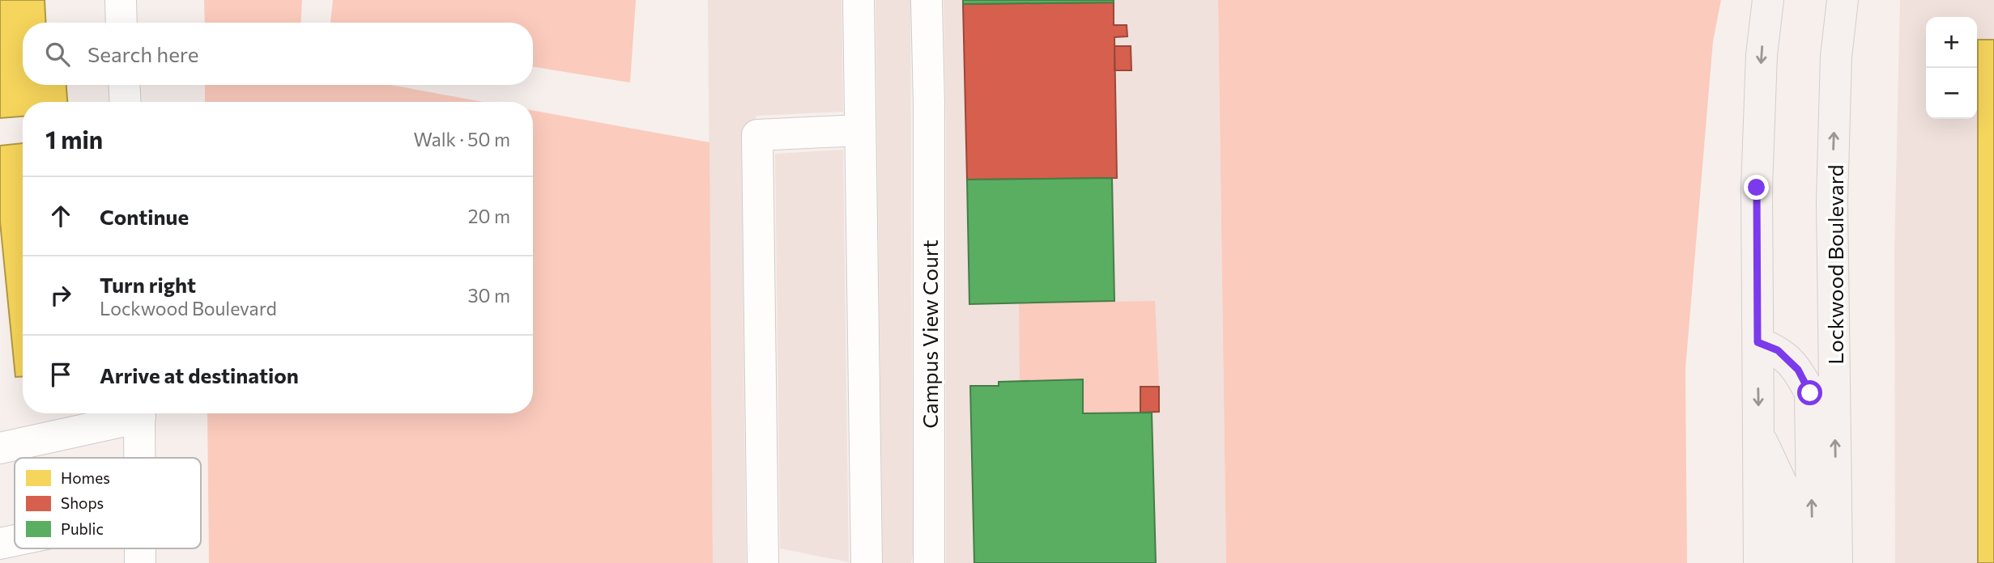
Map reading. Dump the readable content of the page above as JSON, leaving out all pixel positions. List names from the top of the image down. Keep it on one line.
{"streets":{"main road":["Lockwood Boulevard"],"street":["Campus View Court"]},"legend":["Homes","Shops","Public"],"page":{"map_buttons":["+","−"],"search":"Search here","heading":["1 min","Walk · 50 m"],"list":[["Continue","20 m"],["Turn right","Lockwood Boulevard","30 m"],"Arrive at destination"]}}
